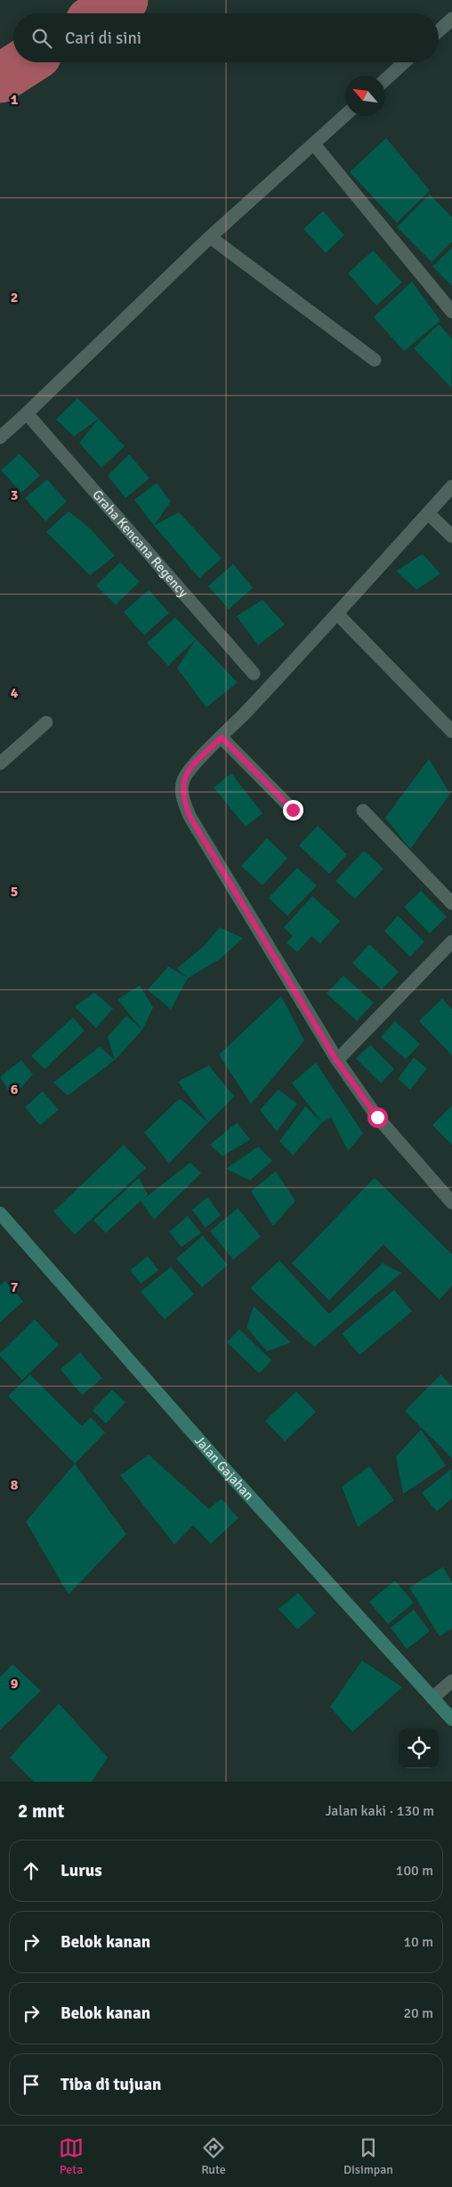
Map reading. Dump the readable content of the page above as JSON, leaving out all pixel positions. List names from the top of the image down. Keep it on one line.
{"streets":{"street":["Graha Kencana Regency","Jalan Gajahan"]},"north":"top left","page":{"search":"Cari di sini","heading":["2 mnt","Jalan kaki · 130 m"],"list":[["Lurus","100 m"],["Belok kanan","10 m"],["Belok kanan","20 m"],"Tiba di tujuan"],"nav":["Peta","Rute","Disimpan"]},"grid":{"rows":["1","2","3","4","5","6","7","8","9"]}}
